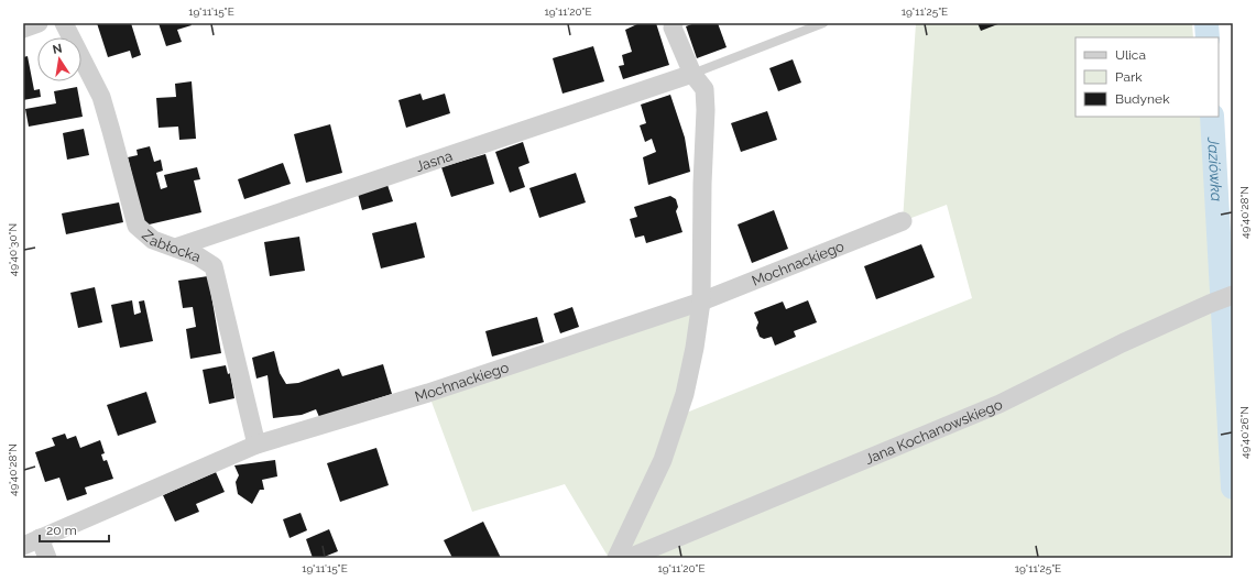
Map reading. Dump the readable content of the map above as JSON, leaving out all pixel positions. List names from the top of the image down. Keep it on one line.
{"streets":{"street":["Jasna","Zabłocka","Mochnackiego","Jana Kochanowskiego"]},"crossings":[["Jasna","Zabłocka"],["Zabłocka","Mochnackiego"]],"water":["Jaziówka"],"legend":["Ulica","Park","Budynek"],"scale_bar":"20 m","north":"top","coordinates":["19°11'15\"E","19°11'20\"E","19°11'25\"E","49°40'28\"N","49°40'30\"N","49°40'26\"N"]}
